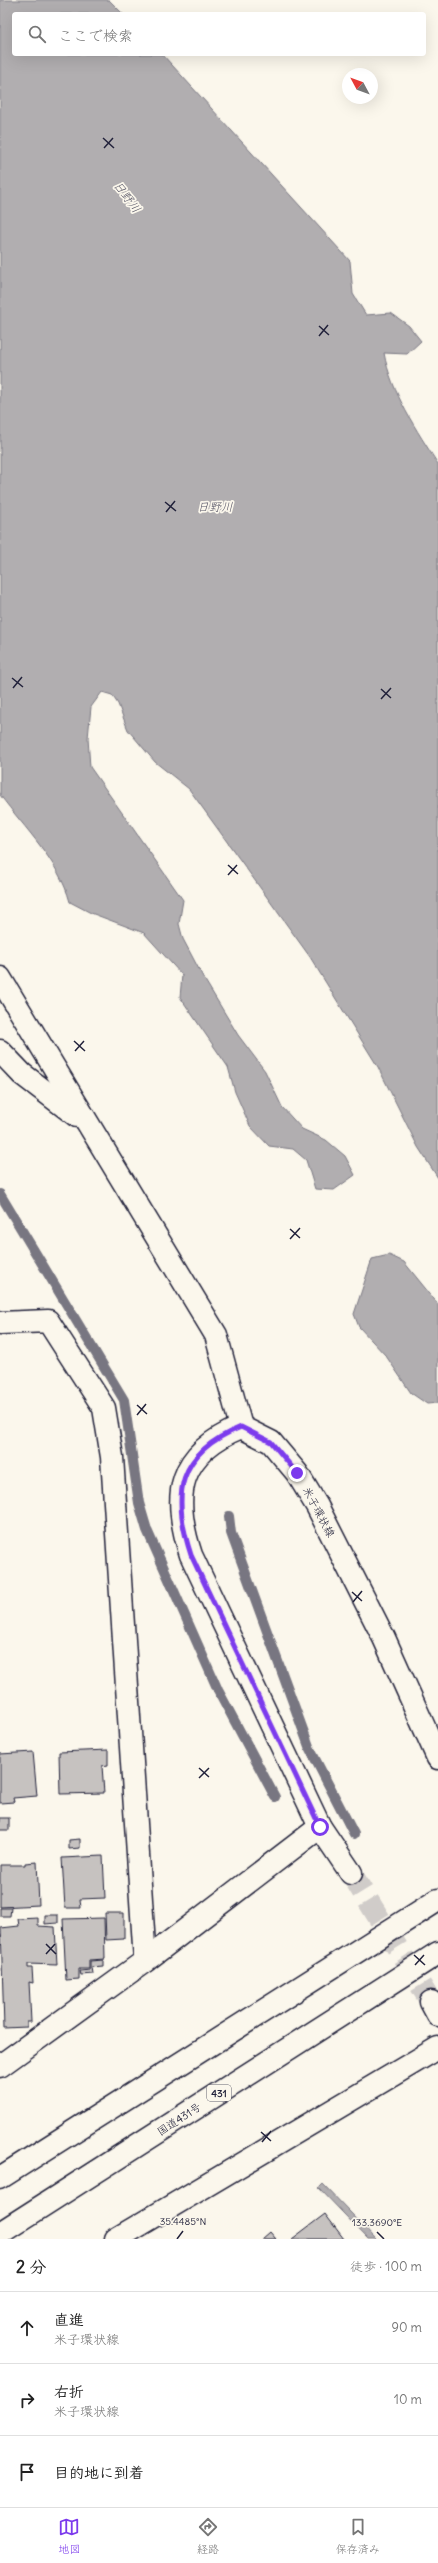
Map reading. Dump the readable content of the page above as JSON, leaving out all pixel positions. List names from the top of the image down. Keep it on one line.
{"streets":{"main road":["米子環状線","431","国道431号"]},"water":["日野川"],"north":"top left","page":{"search":"ここで検索","heading":["2 分","徒歩 · 100 m"],"list":[["直進","米子環状線","90 m"],["右折","米子環状線","10 m"],"目的地に到着"],"nav":["地図","経路","保存済み"]},"coordinates":["35.4485°N","133.3690°E"]}
